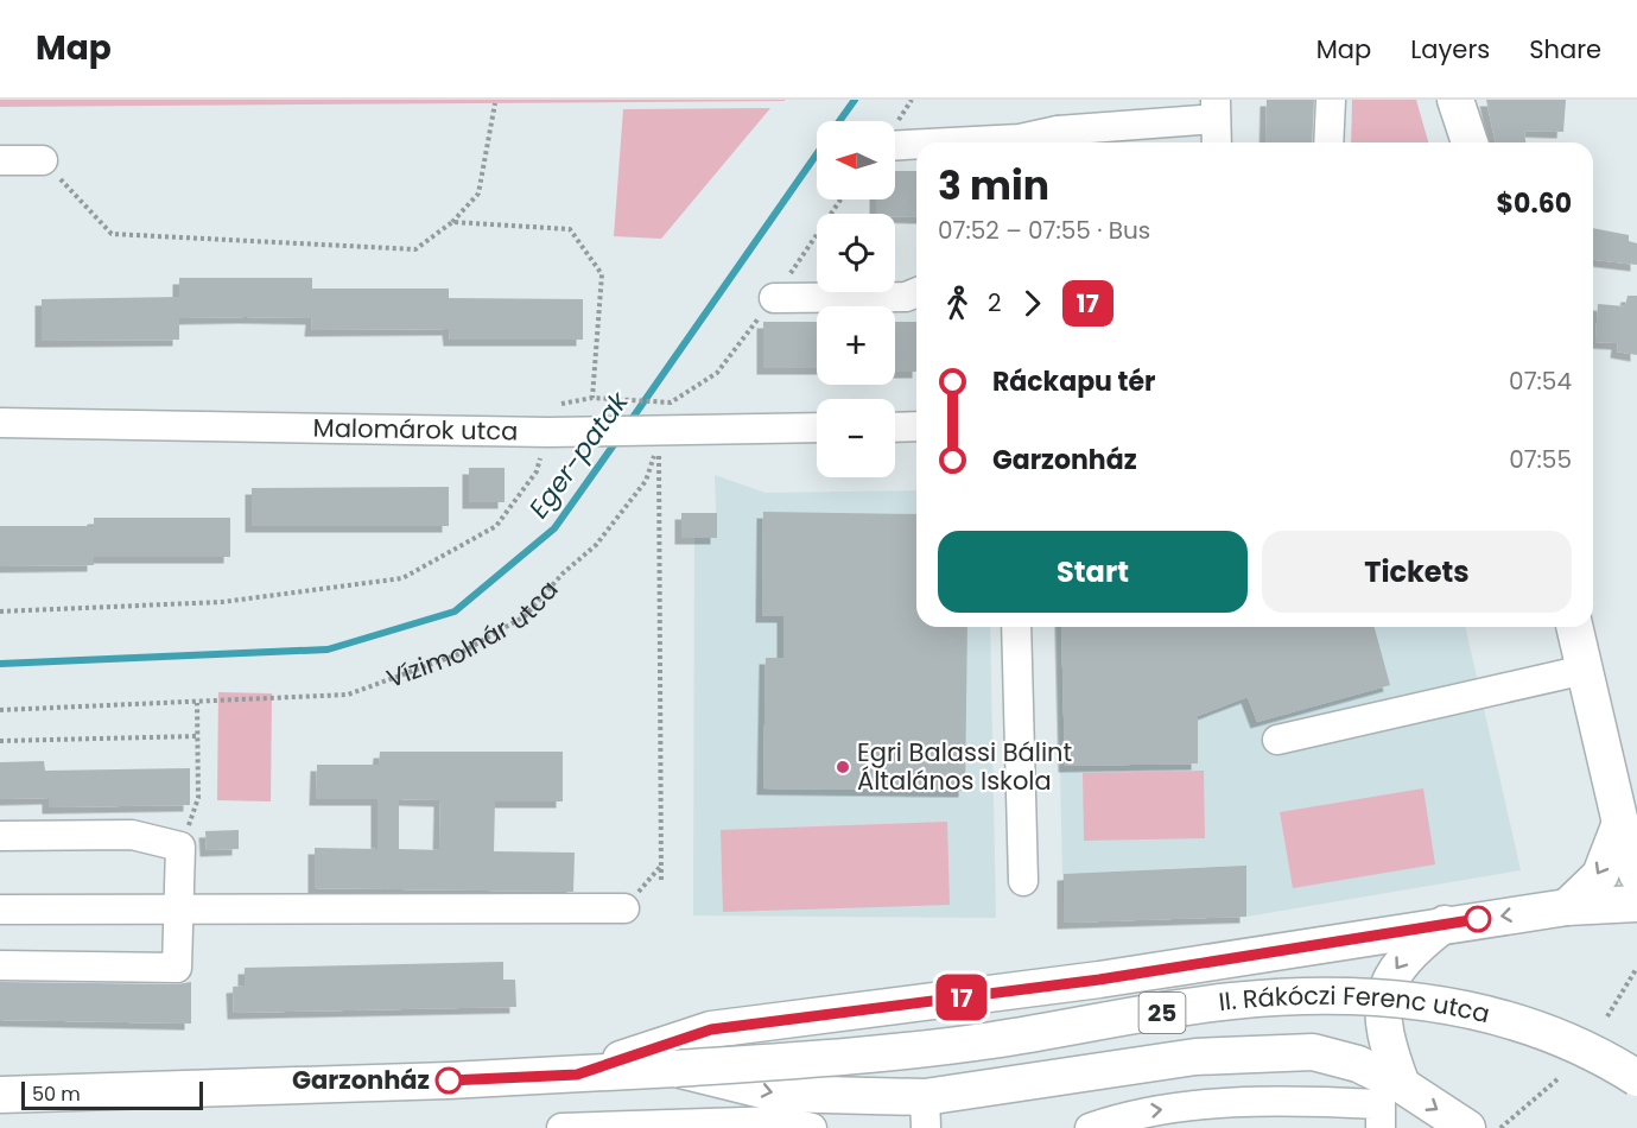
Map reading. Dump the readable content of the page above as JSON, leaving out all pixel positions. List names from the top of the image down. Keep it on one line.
{"streets":{"main road":["II. Rákóczi Ferenc utca","25"],"street":["Malomárok utca"],"path":["Vízimolnár utca"]},"crossings":[["Malomárok utca","Vízimolnár utca"]],"water":["Eger-patak"],"places":["Egri Balassi Bálint Általános Iskola","Garzonház"],"lines":["bus line 17"],"scale_bar":"50 m","north":"left","page":{"header":"Map","nav":["Map","Layers","Share"],"on_map":"17","map_buttons":["+","−"],"heading":["3 min","07:52 – 07:55 · Bus","$0.60"],"legs":["2","17"],"list":[{"name":"Ráckapu tér","value":"07:54"},{"name":"Garzonház","value":"07:55"}],"buttons":["Start","Tickets"],"scale":"50 m"}}
